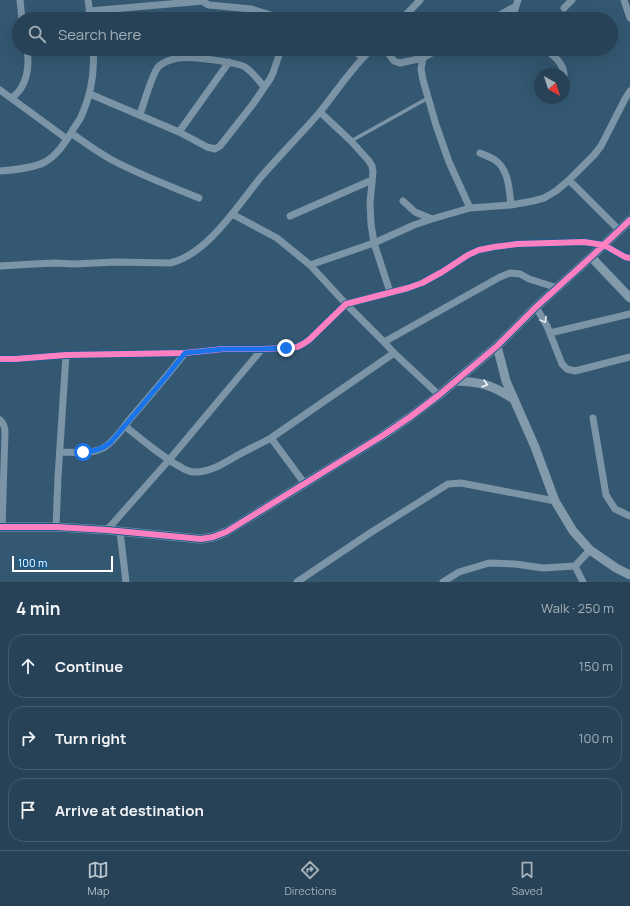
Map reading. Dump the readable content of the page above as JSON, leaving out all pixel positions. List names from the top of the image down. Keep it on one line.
{"scale_bar":"100 m","north":"bottom right","page":{"search":"Search here","scale":"100 m","heading":["4 min","Walk · 250 m"],"list":[["Continue","150 m"],["Turn right","100 m"],"Arrive at destination"],"nav":["Map","Directions","Saved"]}}
